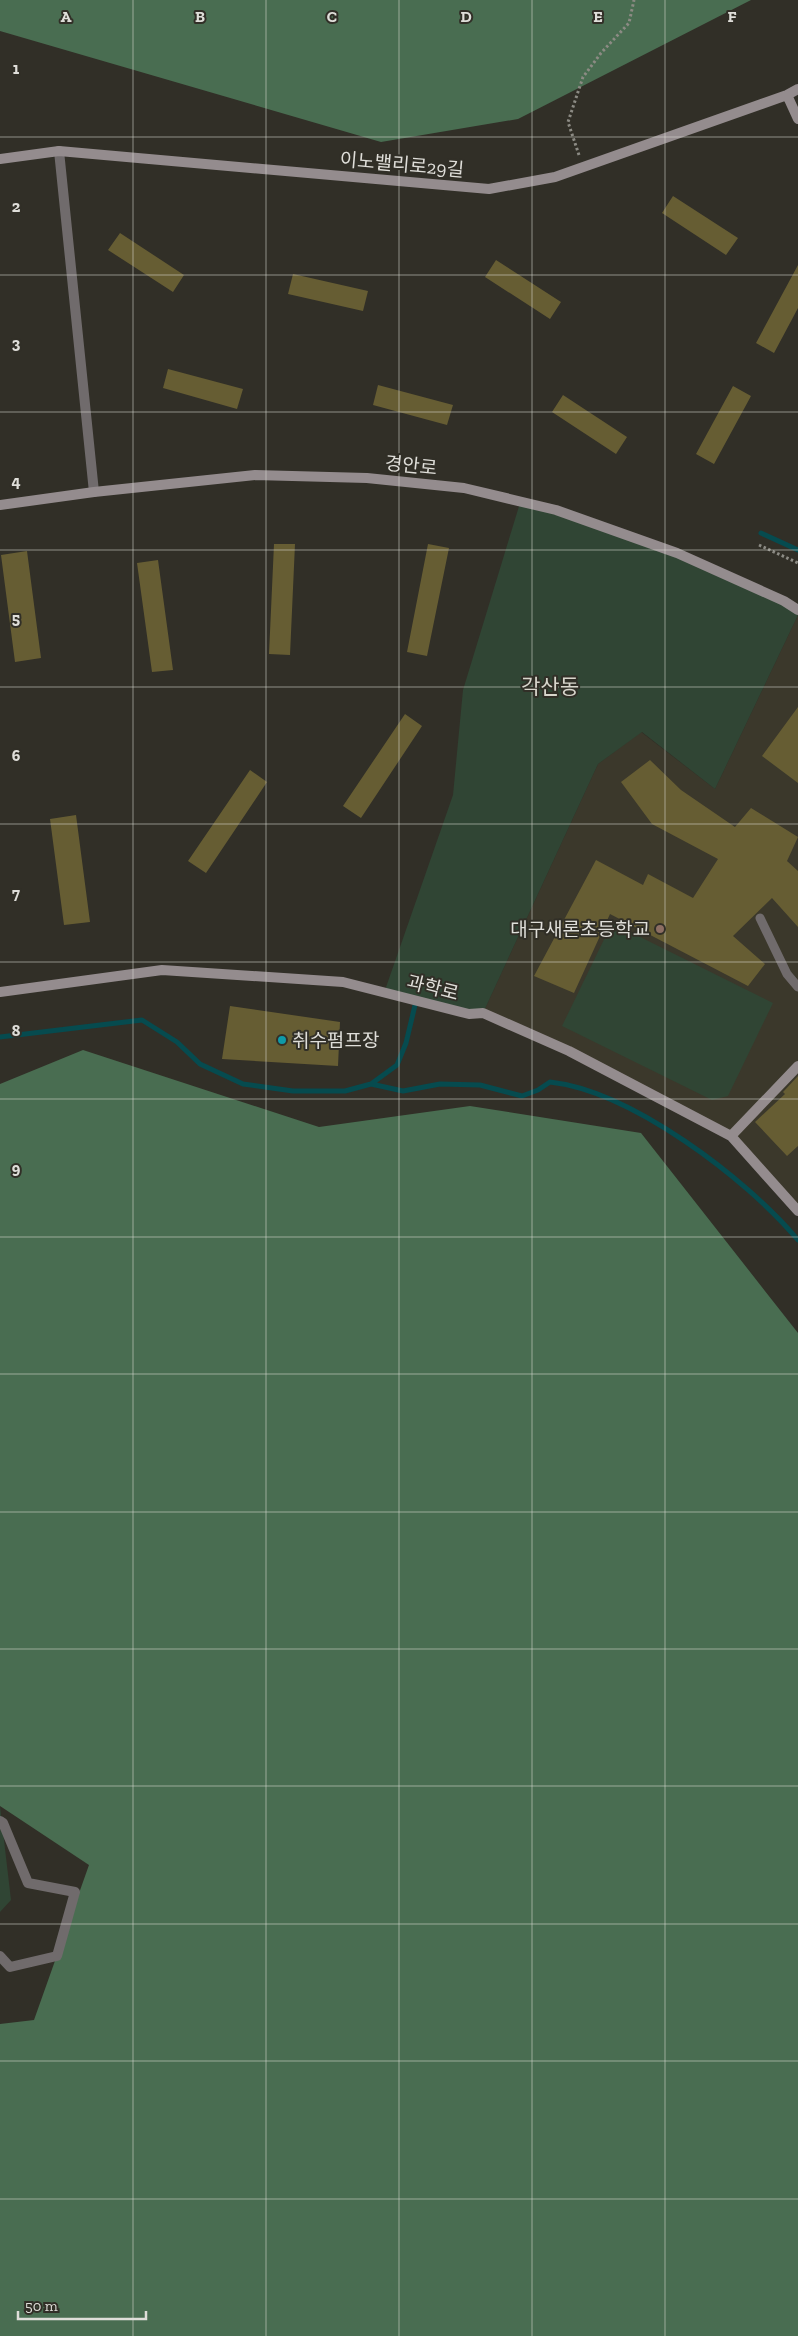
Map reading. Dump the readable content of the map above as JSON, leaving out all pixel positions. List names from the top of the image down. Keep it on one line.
{"streets":{"street":["이노밸리로29길","경안로","과학로"]},"districts":["각산동"],"places":["대구새론초등학교","취수펌프장"],"scale_bar":"50 m","grid":{"columns":["A","B","C","D","E","F"],"rows":["1","2","3","4","5","6","7","8","9"]}}
